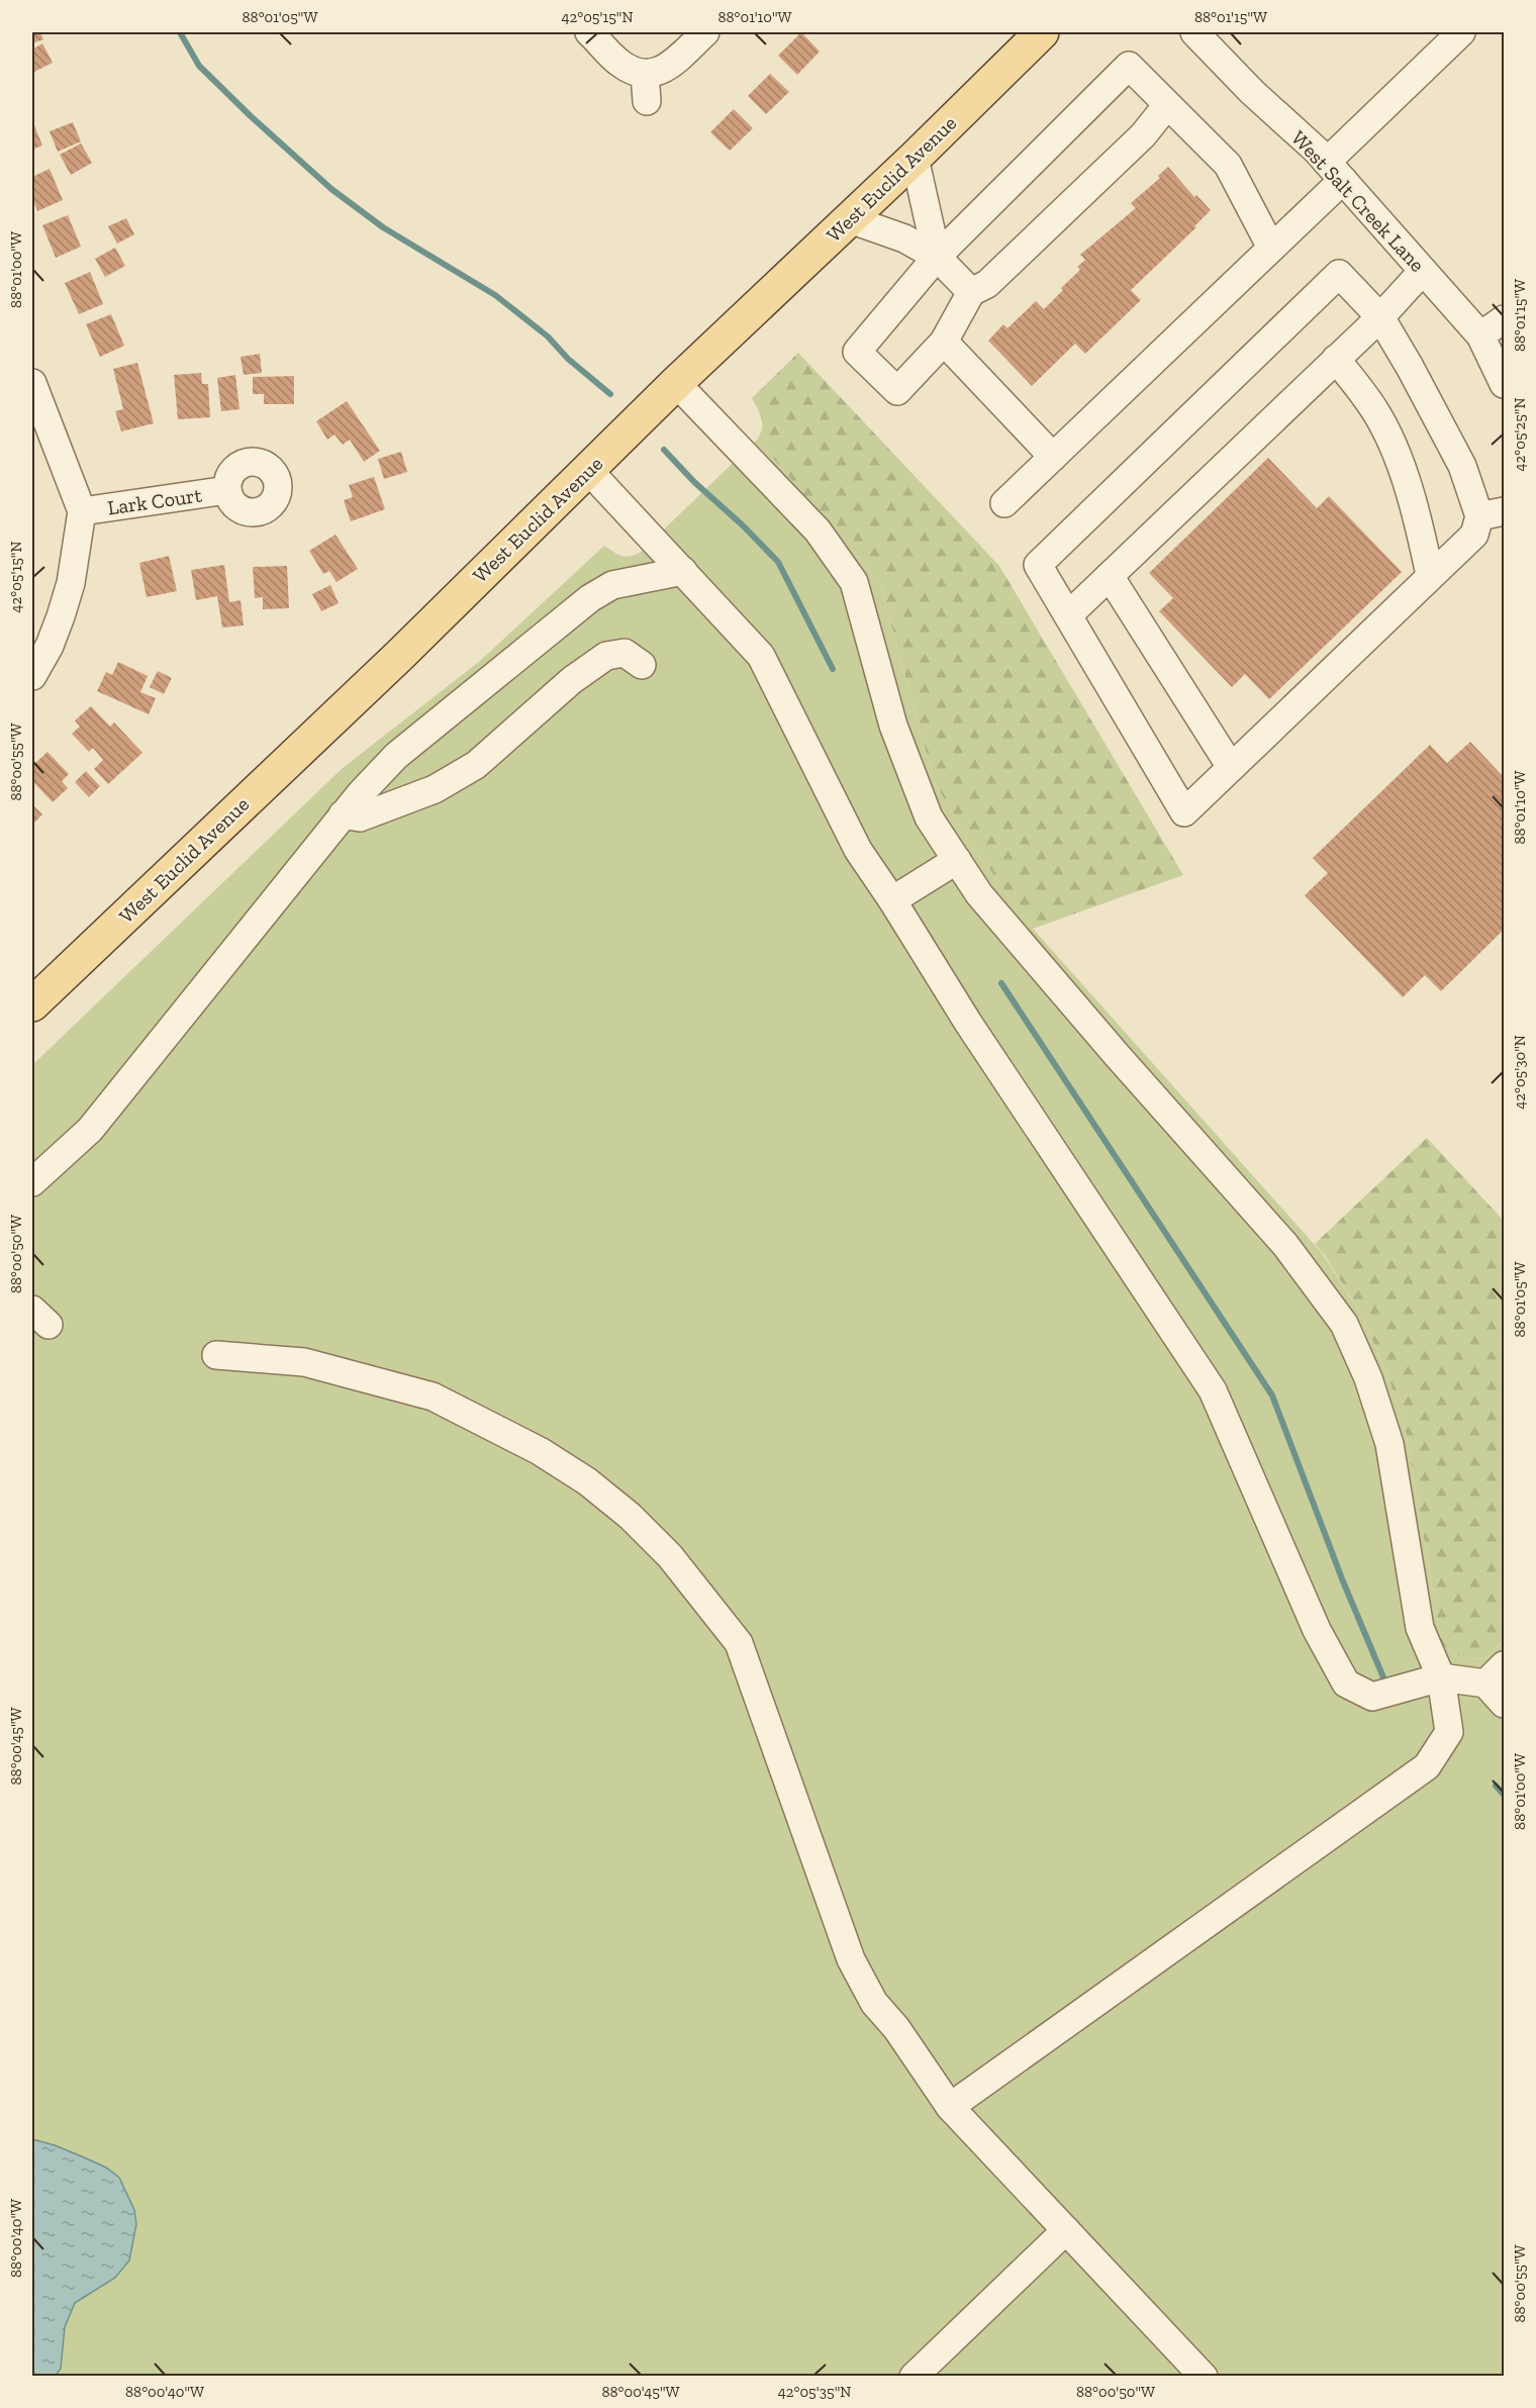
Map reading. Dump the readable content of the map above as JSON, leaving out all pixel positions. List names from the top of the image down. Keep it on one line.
{"streets":{"main road":["West Euclid Avenue"],"street":["West Salt Creek Lane","Lark Court"]},"coordinates":["88°01'05\"W","42°05'15\"N","88°01'10\"W","88°01'15\"W","88°01'00\"W","42°05'25\"N","88°00'55\"W","42°05'30\"N","88°00'50\"W","88°00'45\"W","88°00'40\"W","42°05'35\"N"]}
